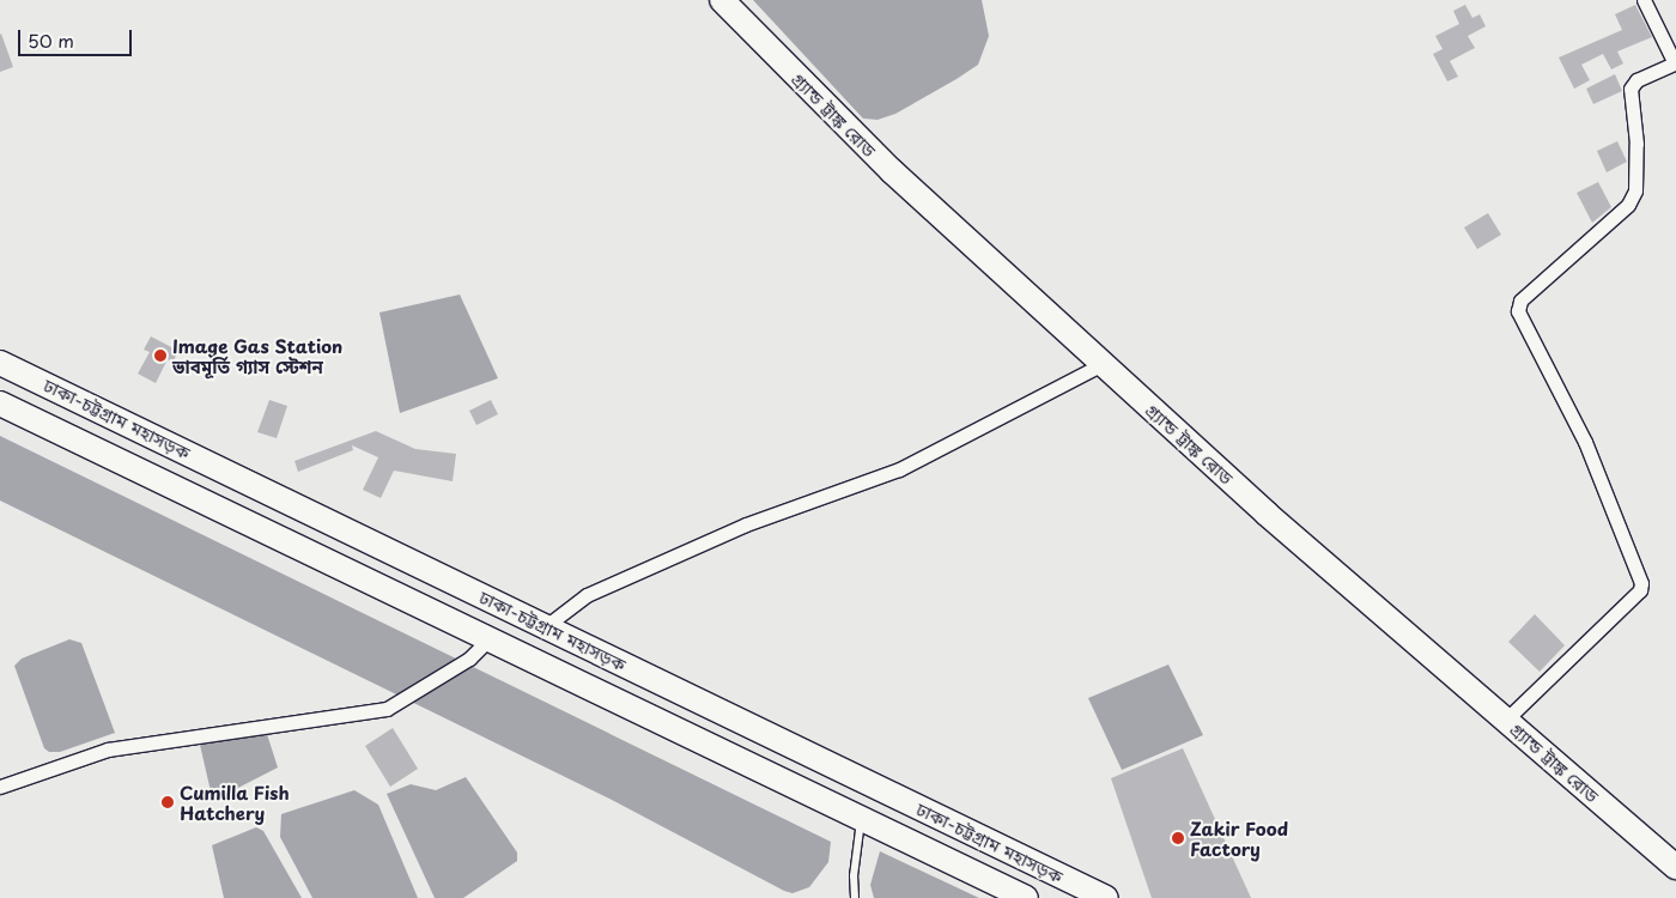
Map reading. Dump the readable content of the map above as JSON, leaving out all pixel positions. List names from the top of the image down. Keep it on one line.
{"streets":{"highway":["গ্র্যান্ড ট্রাঙ্ক রোড","ঢাকা-চট্টগ্রাম মহাসড়ক"]},"places":["Image Gas Station ভাবমূর্তি গ্যাস স্টেশন","Cumilla Fish Hatchery","Zakir Food Factory"],"scale_bar":"50 m"}
